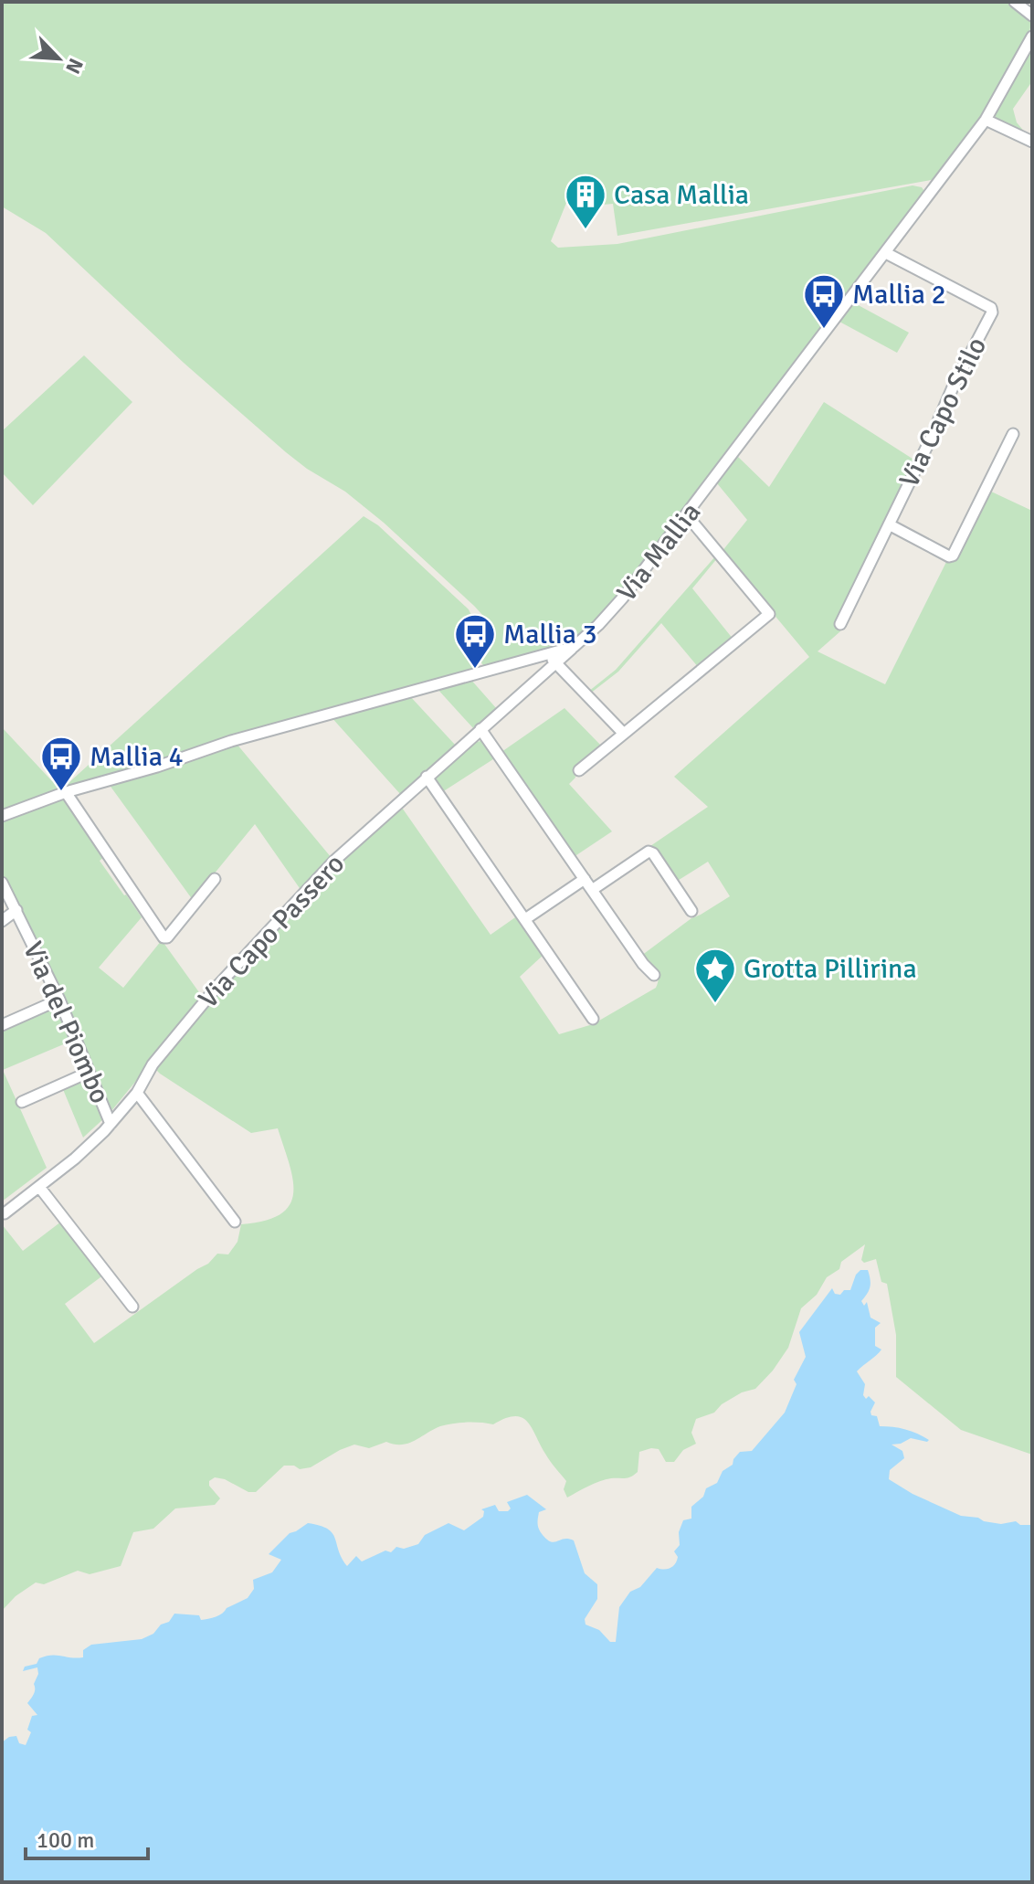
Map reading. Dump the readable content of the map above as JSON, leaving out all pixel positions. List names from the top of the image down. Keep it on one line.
{"streets":{"street":["Via Capo Stilo","Via Mallia","Via Capo Passero","Via del Piombo"]},"crossings":[["Via Capo Stilo","Via Mallia"],["Via Mallia","Via Capo Passero"],["Via Capo Passero","Via del Piombo"]],"places":{"building":["Casa Mallia"],"bus stop":["Mallia 2","Mallia 3","Mallia 4"],"place":["Grotta Pillirina"]},"scale_bar":"100 m","north":"bottom right"}
